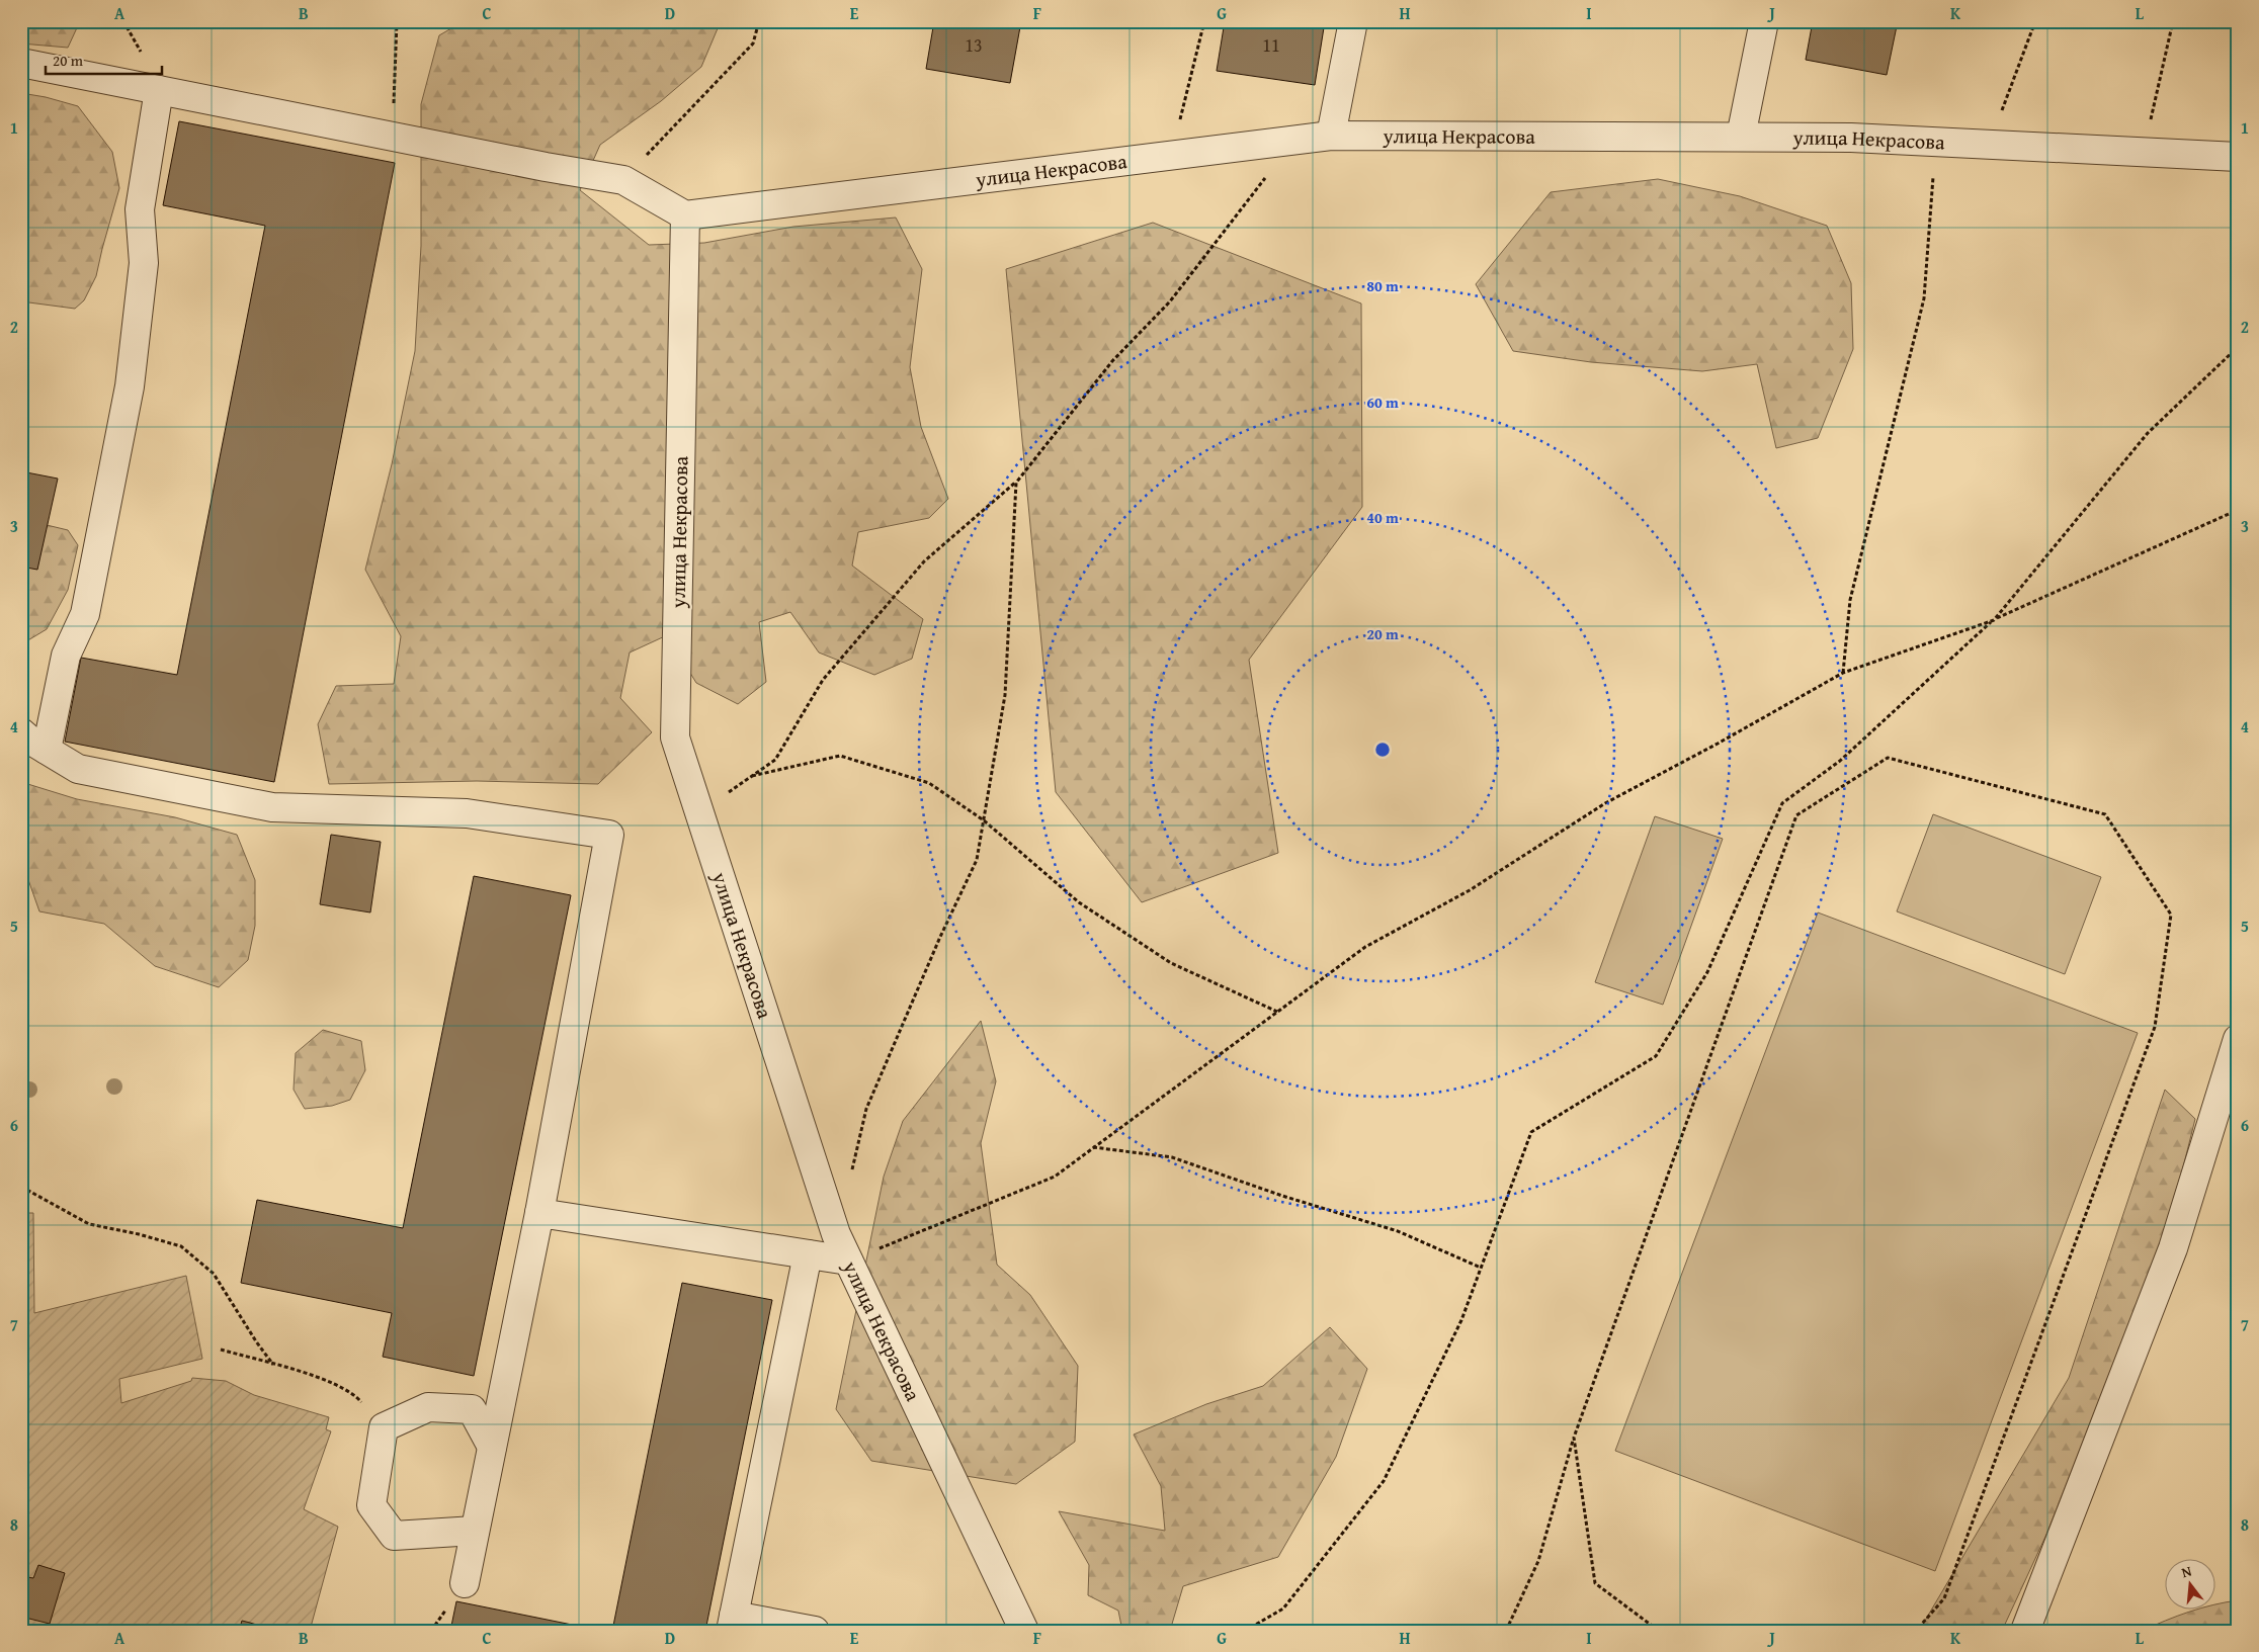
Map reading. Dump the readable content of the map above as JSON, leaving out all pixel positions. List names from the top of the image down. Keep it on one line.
{"streets":{"street":["улица Некрасова"]},"house_numbers":["13","11"],"scale_bar":"20 m","north":"top","grid":{"columns":["A","B","C","D","E","F","G","H","I","J","K","L"],"rows":["1","2","3","4","5","6","7","8"]},"rings":["80 m","60 m","40 m","20 m"]}
